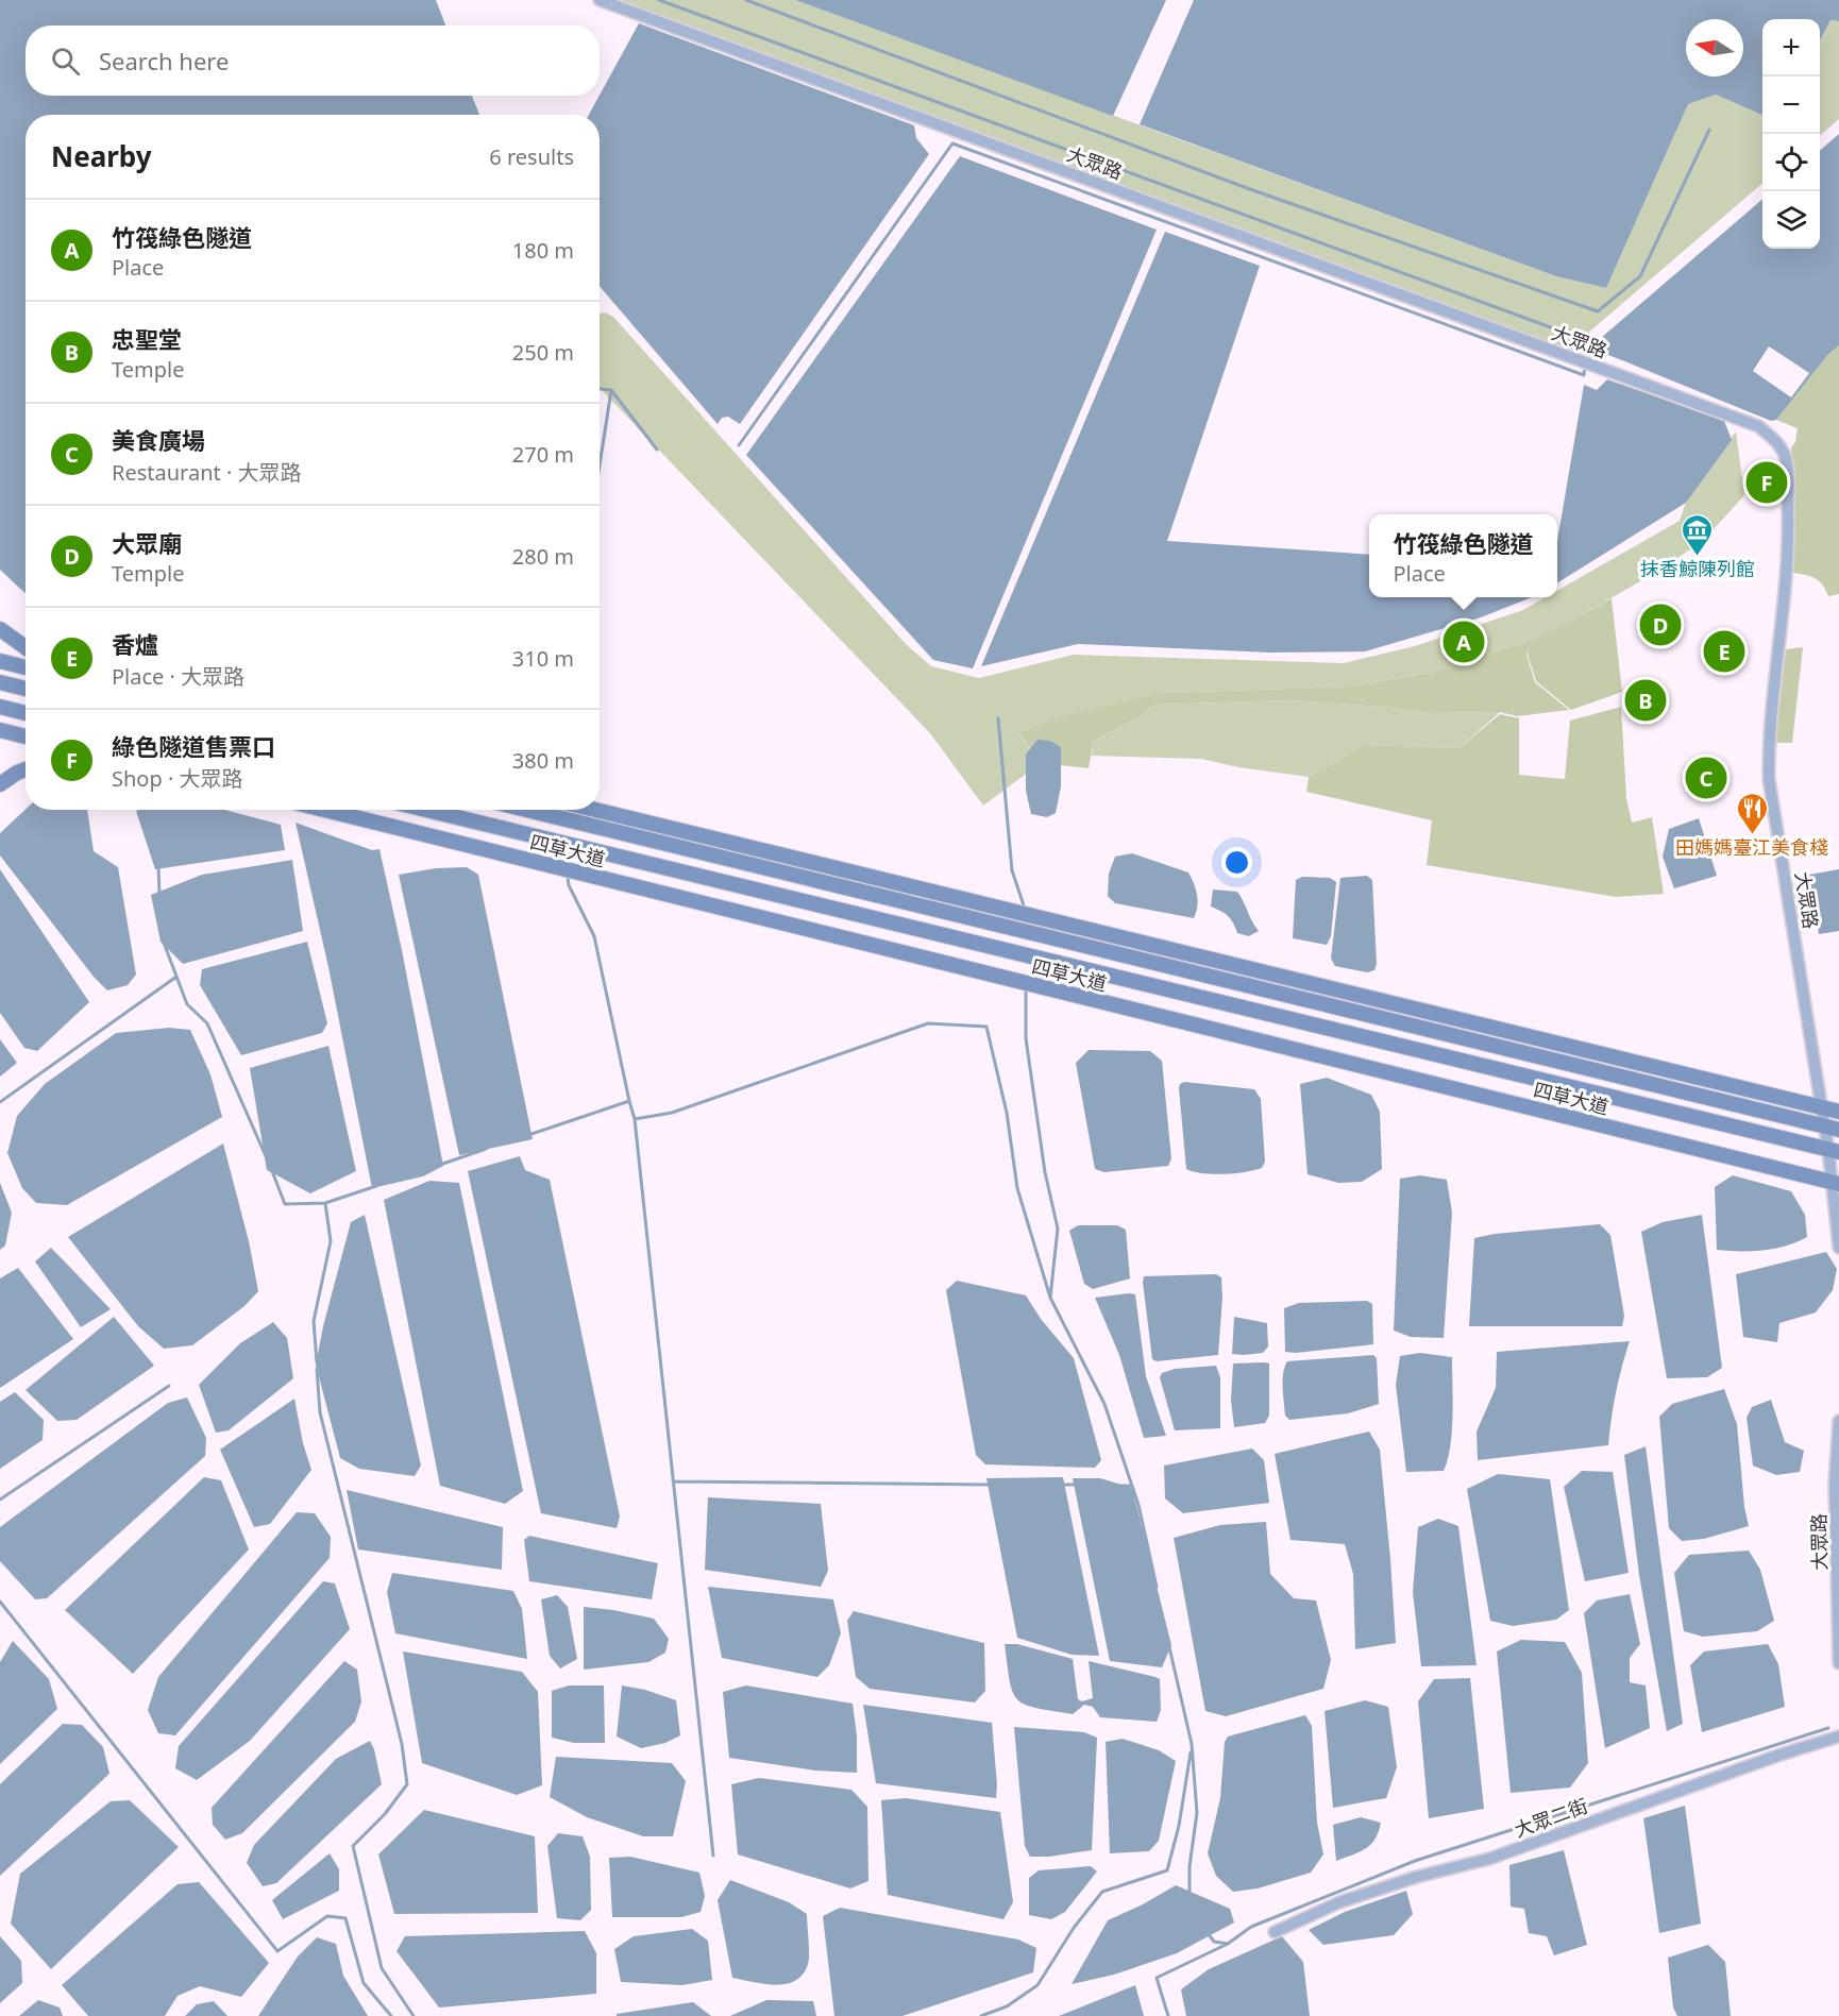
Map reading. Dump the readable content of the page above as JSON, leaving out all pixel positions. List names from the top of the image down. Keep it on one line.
{"streets":{"street":["大眾路","四草大道","大眾二街"]},"crossings":[["大眾路","四草大道"]],"places":{"museum":["抹香鯨陳列館"],"restaurant":["田媽媽臺江美食棧"]},"north":"left","page":{"map_buttons":["+","−"],"search":"Search here","heading":["Nearby","6 results"],"list":[{"mark":"A","name":"竹筏綠色隧道","note":"Place","value":"180 m"},{"mark":"B","name":"忠聖堂","note":"Temple","value":"250 m"},{"mark":"C","name":"美食廣場","note":"Restaurant · 大眾路","value":"270 m"},{"mark":"D","name":"大眾廟","note":"Temple","value":"280 m"},{"mark":"E","name":"香爐","note":"Place · 大眾路","value":"310 m"},{"mark":"F","name":"綠色隧道售票口","note":"Shop · 大眾路","value":"380 m"}],"pins":["F","D","A","E","B","C"],"popup":["竹筏綠色隧道","Place"]}}
